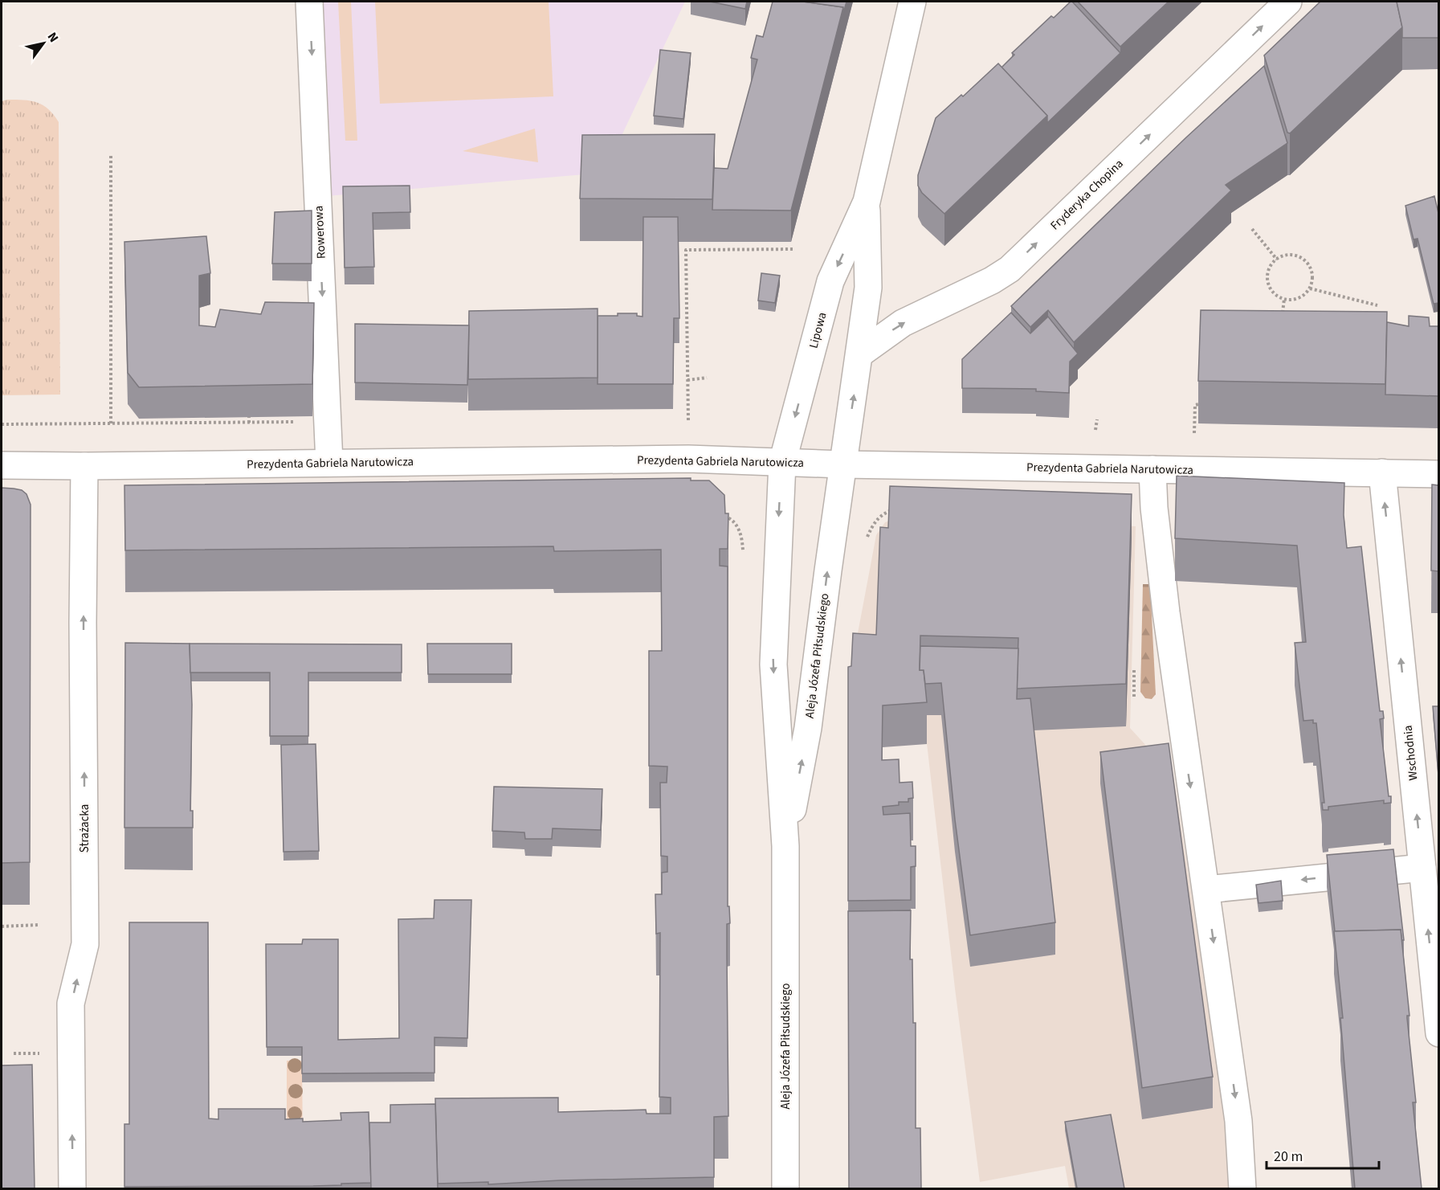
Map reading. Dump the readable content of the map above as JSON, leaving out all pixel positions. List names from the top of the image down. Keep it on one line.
{"streets":{"street":["Fryderyka Chopina","Rowerowa","Lipowa","Prezydenta Gabriela Narutowicza","Aleja Józefa Piłsudskiego","Wschodnia","Strażacka"]},"crossings":[["Fryderyka Chopina","Lipowa"],["Rowerowa","Prezydenta Gabriela Narutowicza"],["Lipowa","Prezydenta Gabriela Narutowicza"],["Lipowa","Aleja Józefa Piłsudskiego"],["Prezydenta Gabriela Narutowicza","Aleja Józefa Piłsudskiego"],["Prezydenta Gabriela Narutowicza","Wschodnia"],["Prezydenta Gabriela Narutowicza","Strażacka"]],"one_way":["Fryderyka Chopina","Rowerowa","Strażacka"],"scale_bar":"20 m","north":"top right"}
